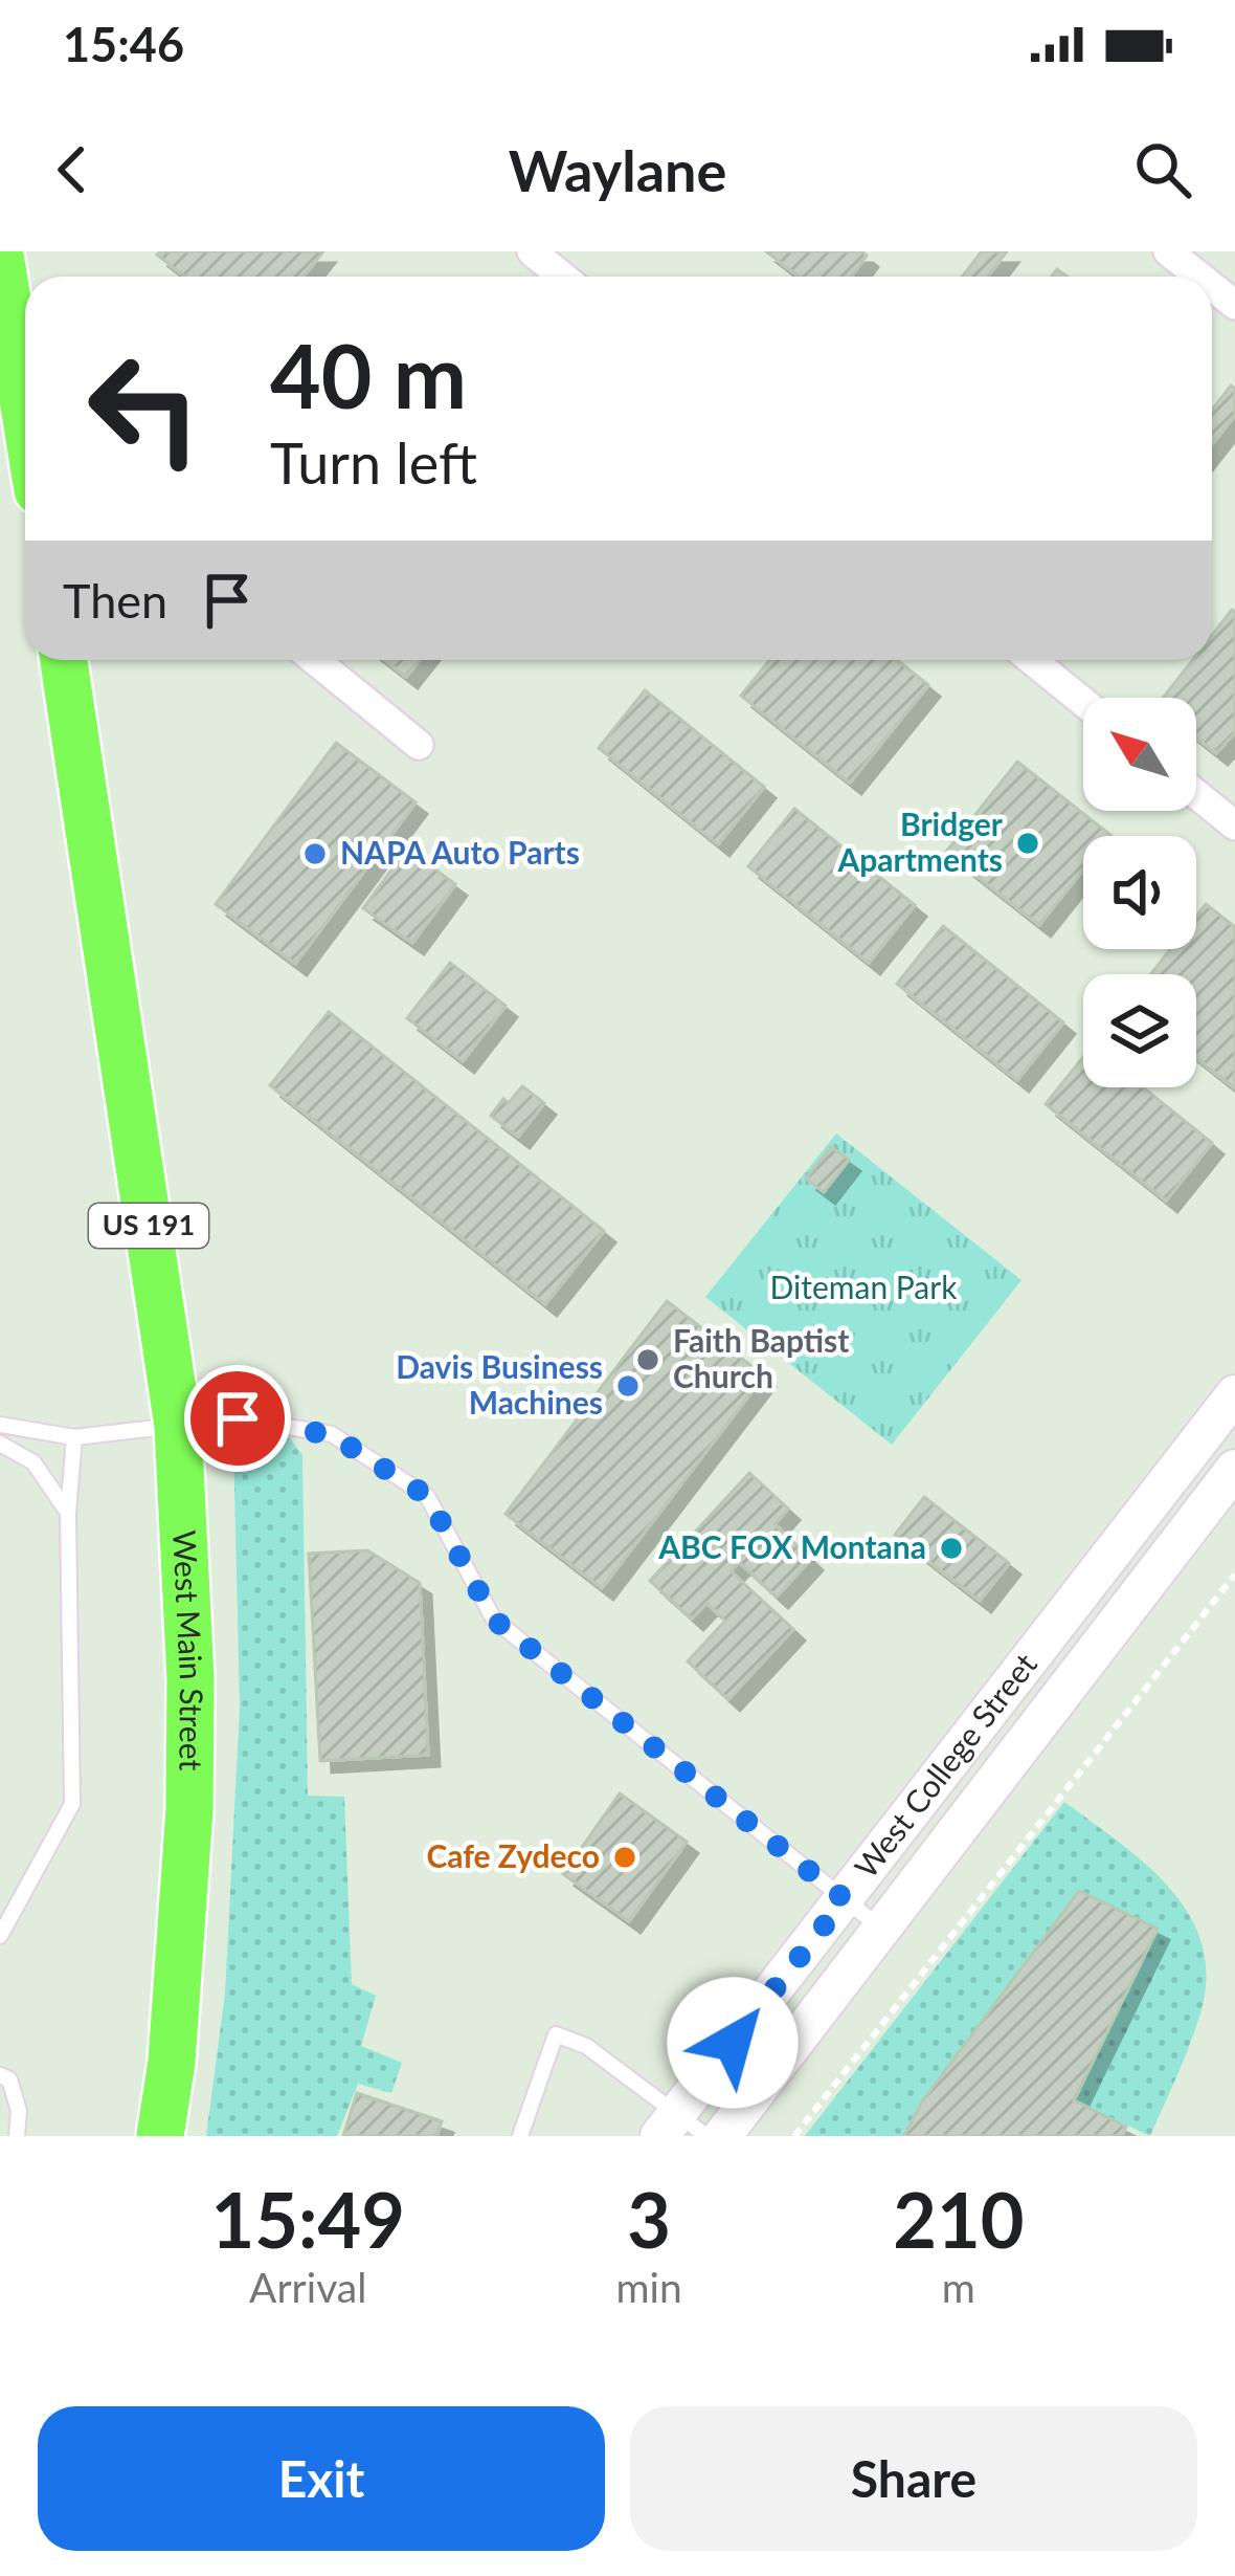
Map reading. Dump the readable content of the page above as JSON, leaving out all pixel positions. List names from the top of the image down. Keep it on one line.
{"streets":{"highway":["US 191","West Main Street"],"main road":["West College Street"]},"parks":["Diteman Park"],"places":["Bridger Apartments","NAPA Auto Parts","Faith Baptist Church","Davis Business Machines","ABC FOX Montana","Cafe Zydeco"],"north":"top left","page":{"status":"15:46","header":"Waylane","turn":["40 m","Turn left"],"then":"Then","eta":["15:49","Arrival","3","min","210","m"],"buttons":["Exit","Share"]}}
